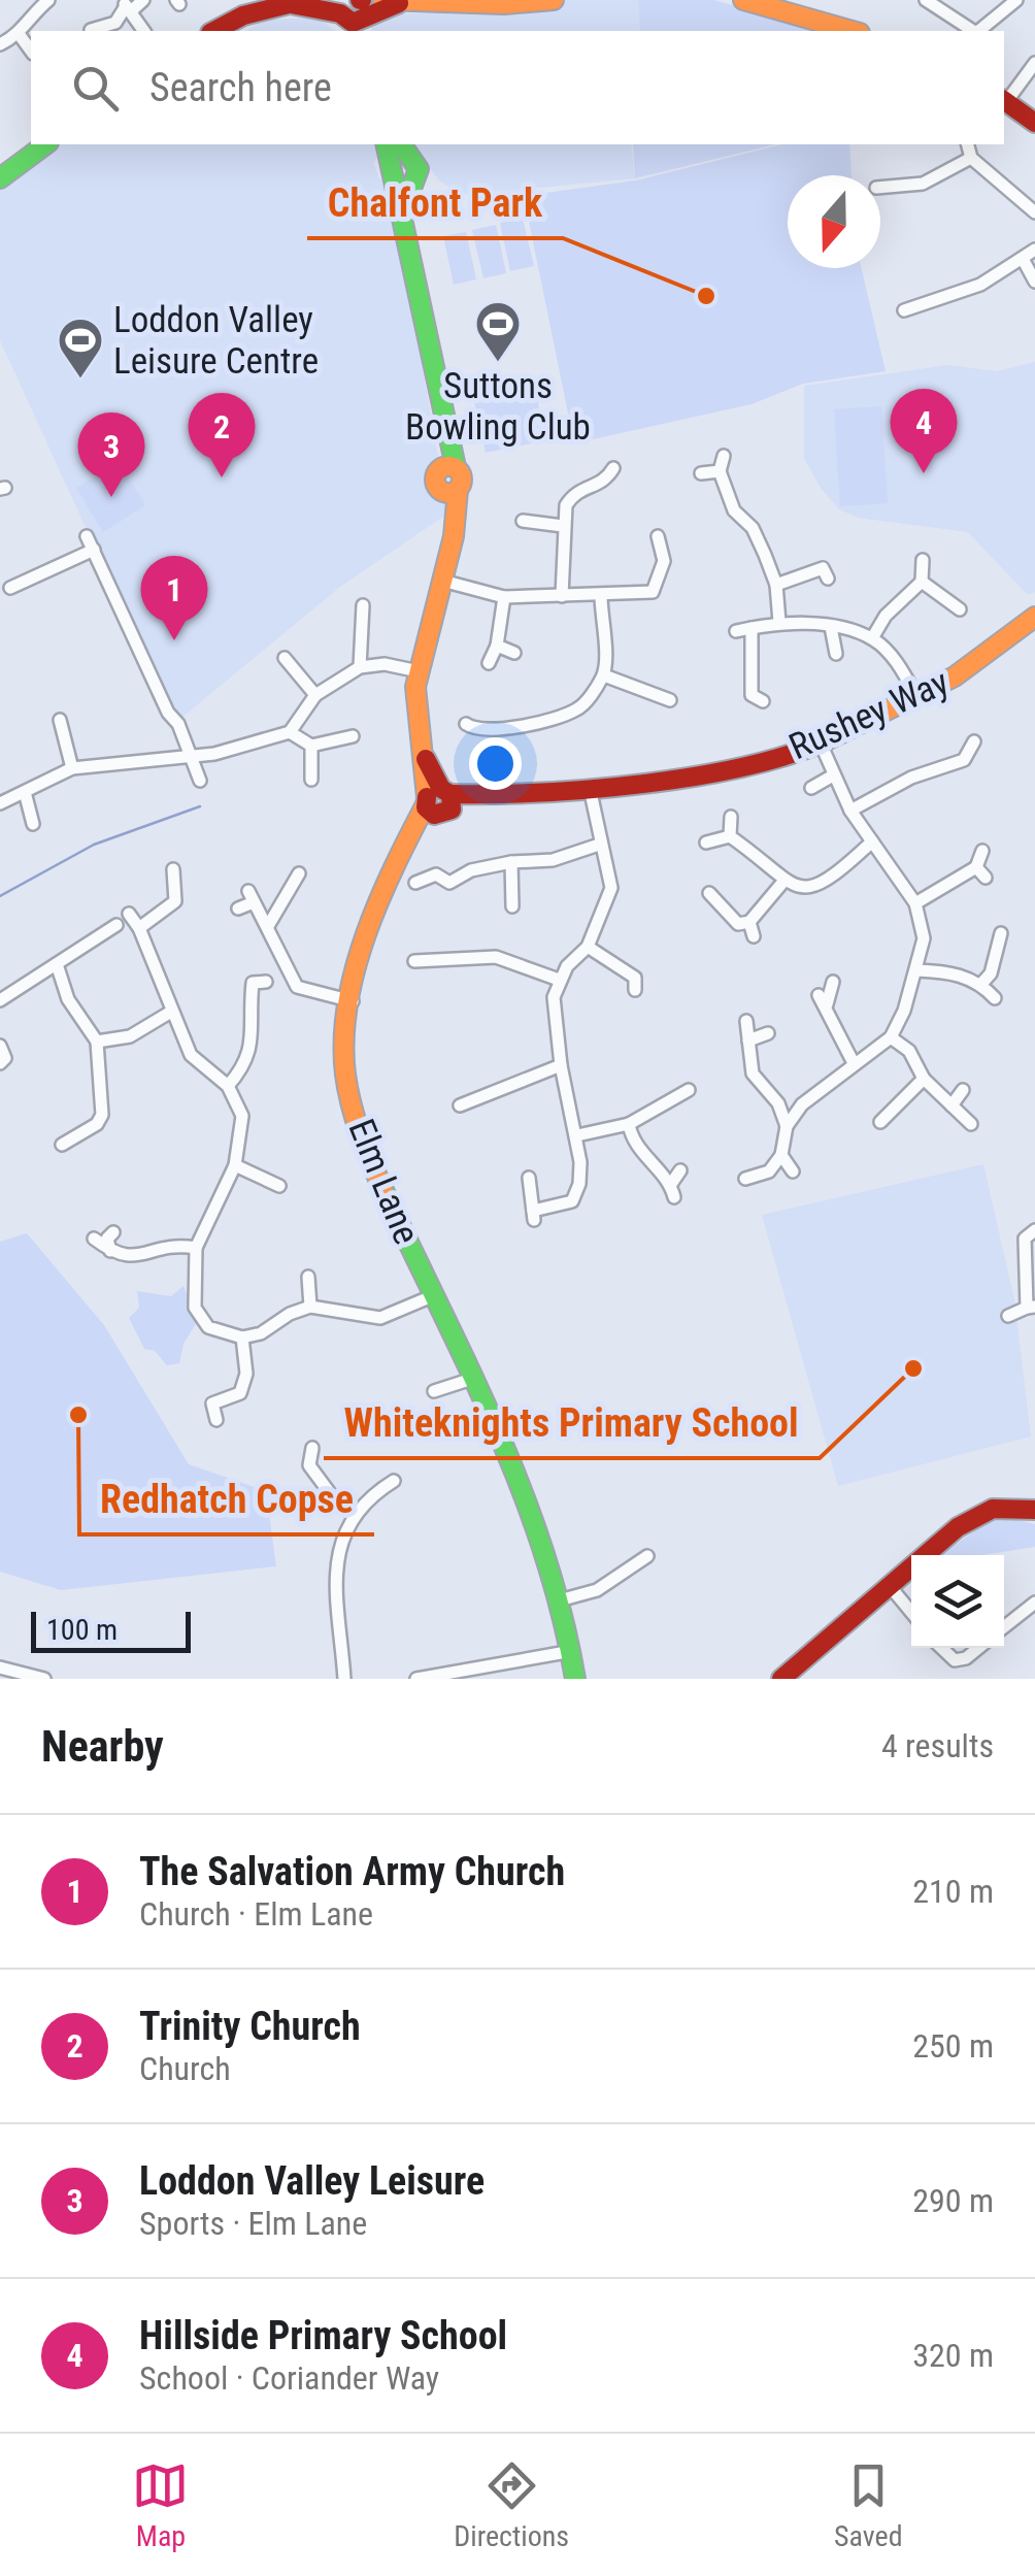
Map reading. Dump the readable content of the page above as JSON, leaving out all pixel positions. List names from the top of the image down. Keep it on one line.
{"streets":{"street":["Rushey Way","Elm Lane"]},"crossings":[["Rushey Way","Elm Lane"]],"places":{"other":["Chalfont Park","Whiteknights Primary School","Redhatch Copse"],"sports":["Suttons Bowling Club","Loddon Valley Leisure Centre"]},"scale_bar":"100 m","north":"bottom","page":{"search":"Search here","pins":["4","2","3","1"],"scale":"100 m","heading":["Nearby","4 results"],"list":[{"mark":"1","name":"The Salvation Army Church","note":"Church · Elm Lane","value":"210 m"},{"mark":"2","name":"Trinity Church","note":"Church","value":"250 m"},{"mark":"3","name":"Loddon Valley Leisure","note":"Sports · Elm Lane","value":"290 m"},{"mark":"4","name":"Hillside Primary School","note":"School · Coriander Way","value":"320 m"}],"nav":["Map","Directions","Saved"]}}
